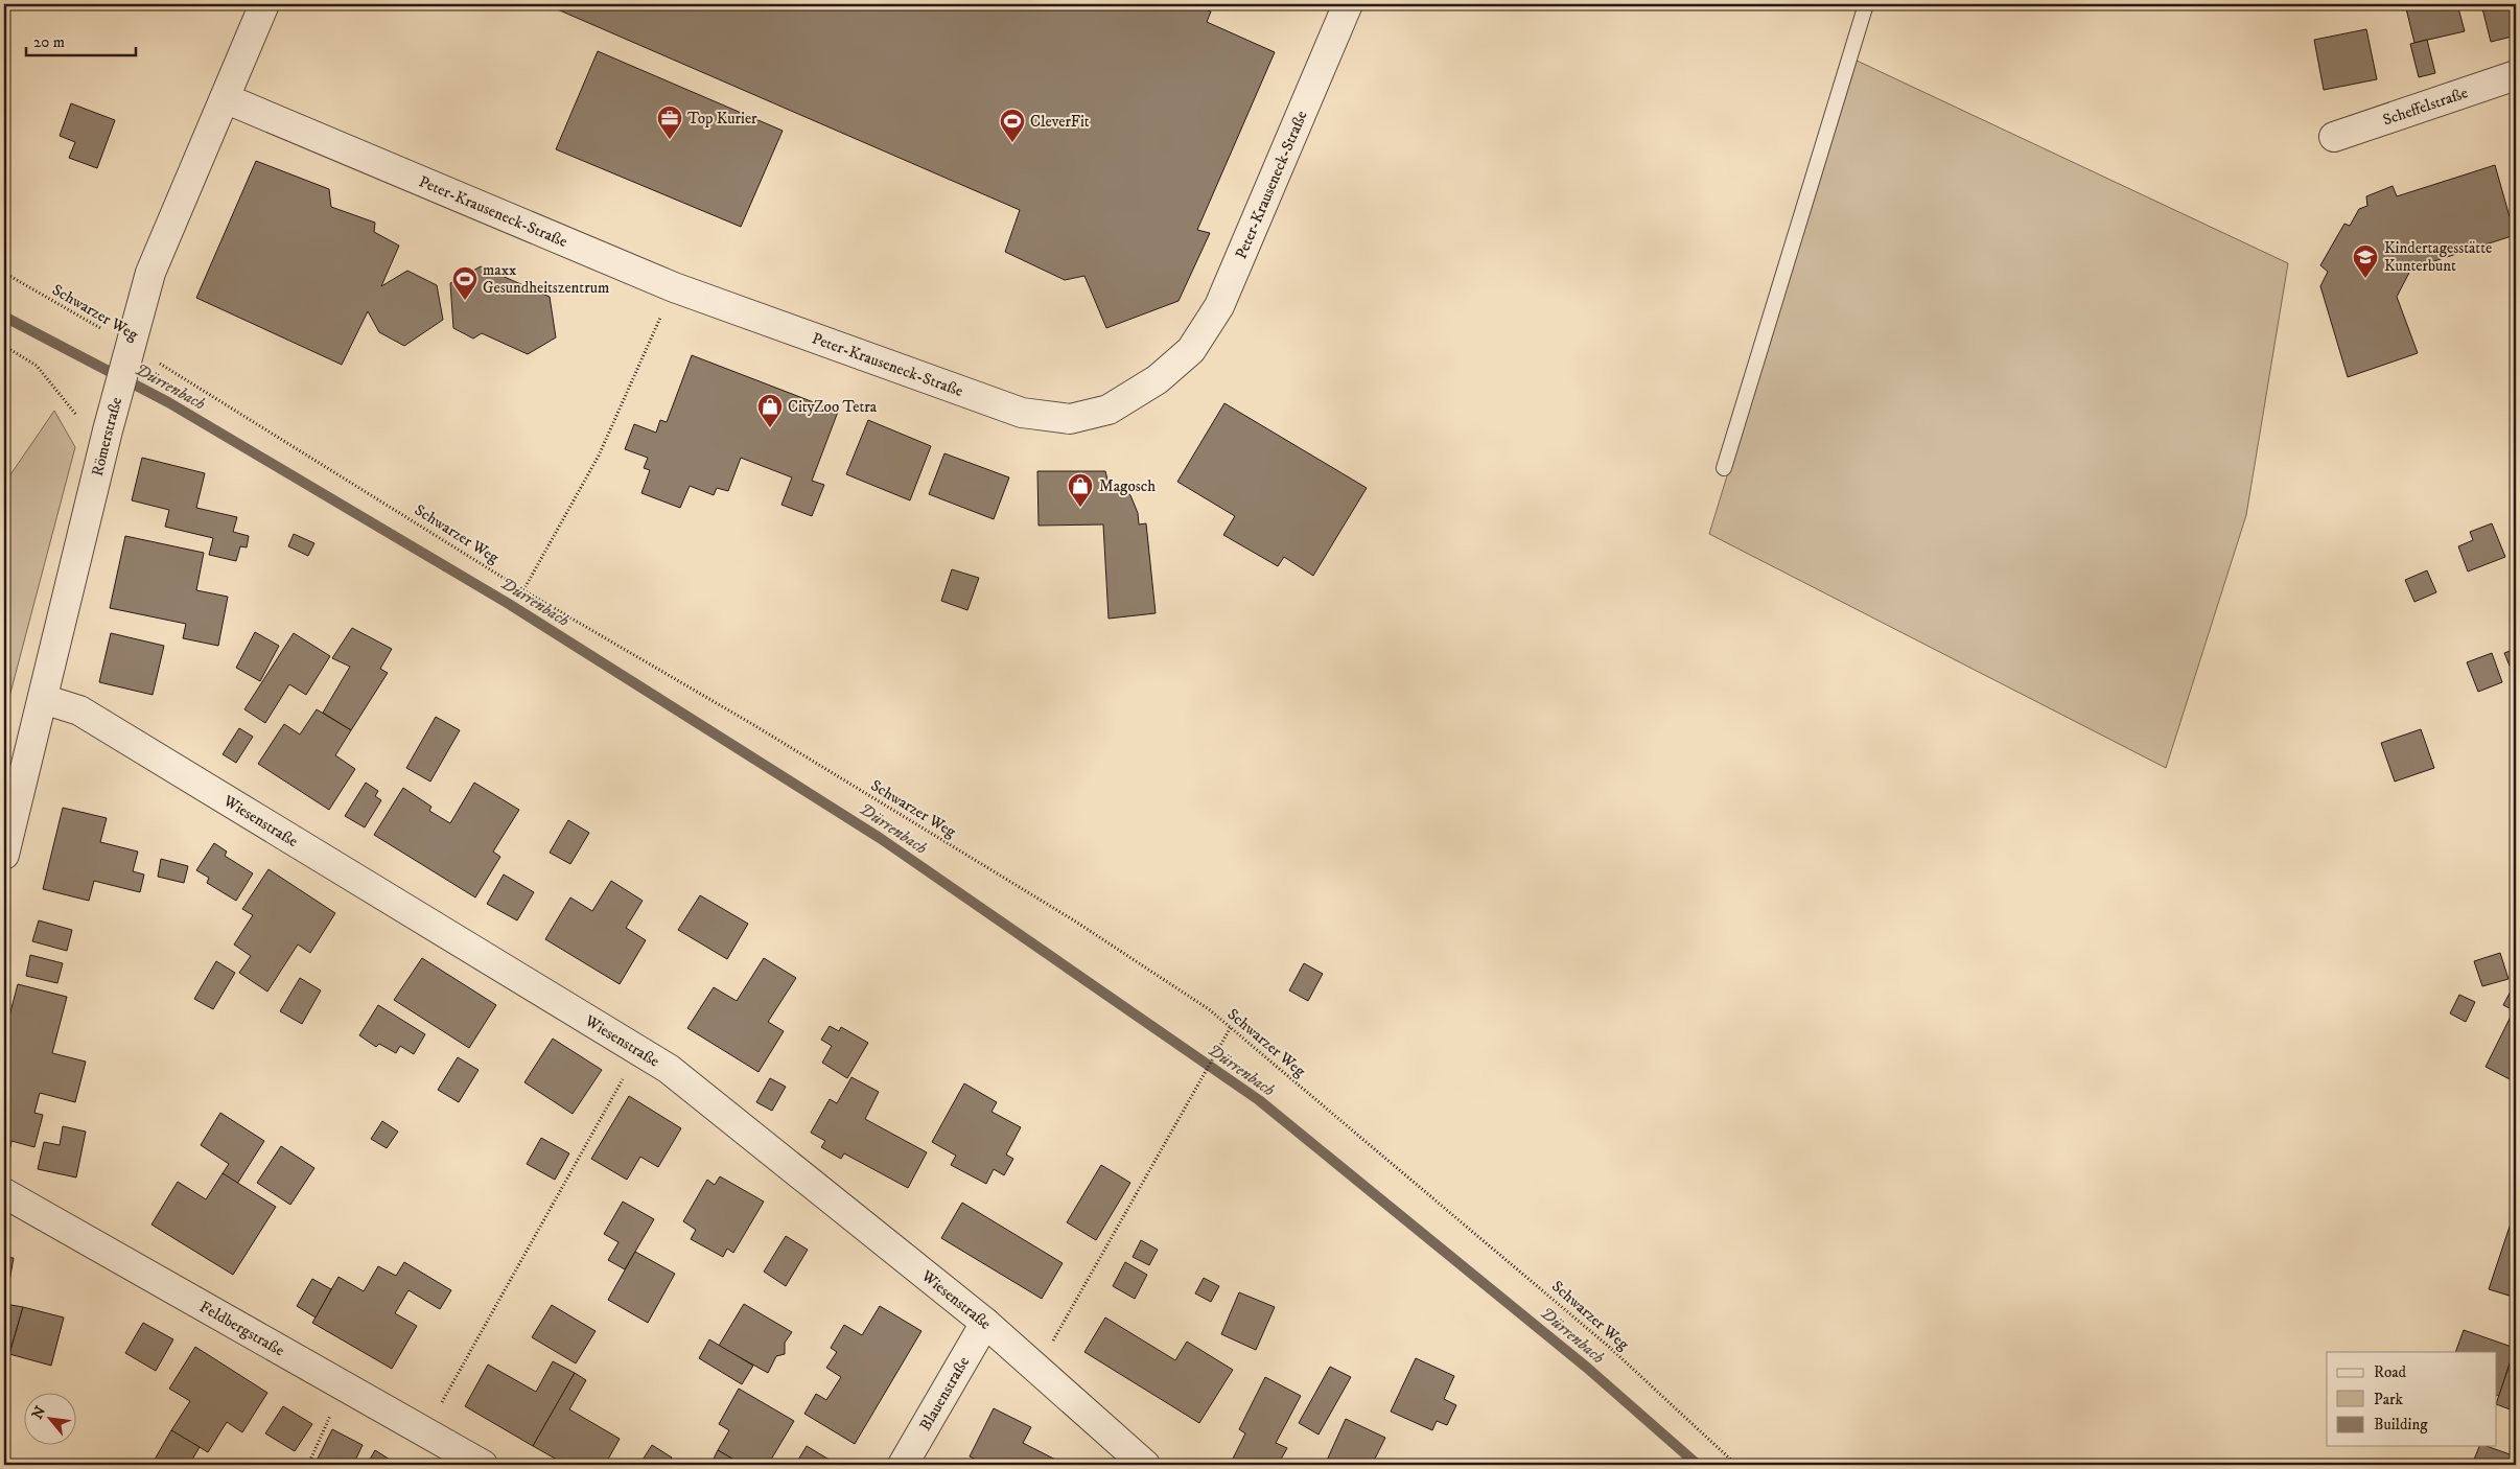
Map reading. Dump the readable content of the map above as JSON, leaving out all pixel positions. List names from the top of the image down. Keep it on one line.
{"streets":{"street":["Scheffelstraße","Peter-Krauseneck-Straße","Römerstraße","Wiesenstraße","Feldbergstraße","Blauenstraße"],"path":["Schwarzer Weg"]},"crossings":[["Peter-Krauseneck-Straße","Römerstraße"],["Schwarzer Weg","Römerstraße"],["Römerstraße","Wiesenstraße"],["Wiesenstraße","Blauenstraße"]],"water":["Dürrenbach"],"places":{"office":["Top Kurier"],"sports":["CleverFit","maxx Gesundheitszentrum"],"school or university":["Kindertagesstätte Kunterbunt"],"shop":["CityZoo Tetra","Magosch"]},"legend":["Road","Park","Building"],"scale_bar":"20 m","north":"top left"}
